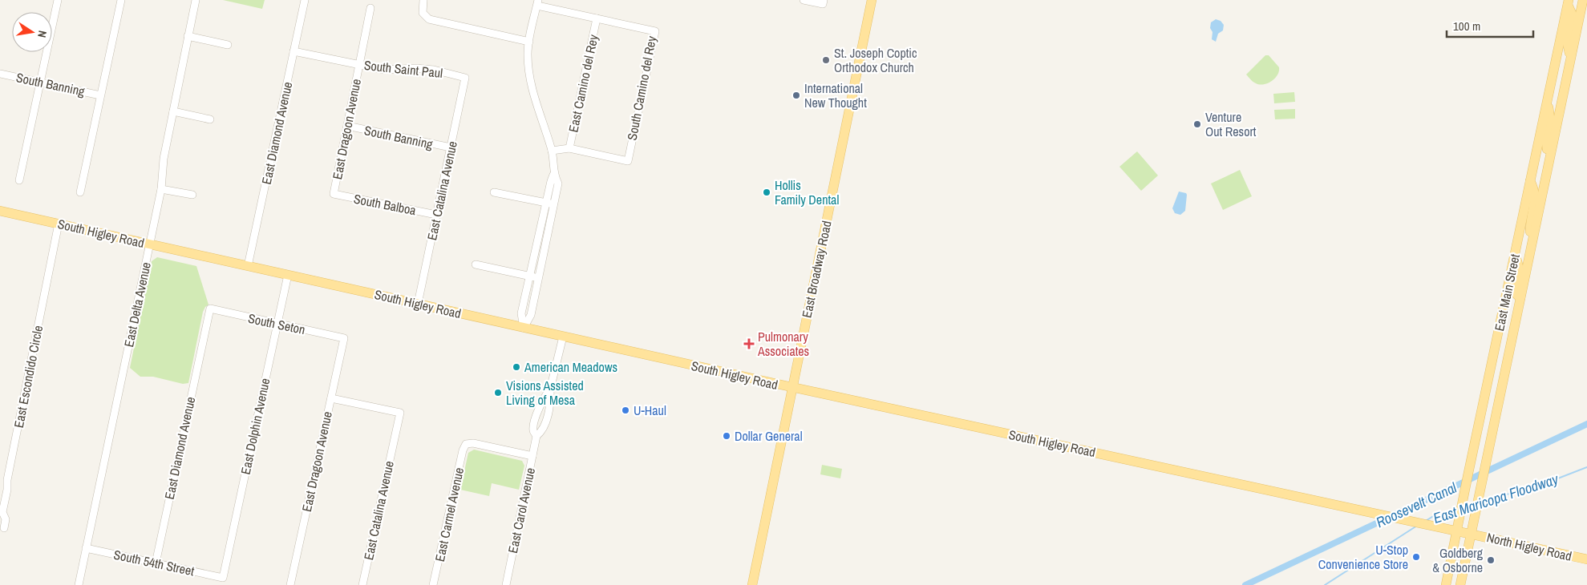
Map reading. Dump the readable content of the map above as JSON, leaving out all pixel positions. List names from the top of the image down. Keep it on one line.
{"streets":{"main road":["South Higley Road","East Broadway Road","East Main Street","North Higley Road"],"street":["South Saint Paul","East Camino del Rey","South Banning","South Camino del Rey","East Dragoon Avenue","East Diamond Avenue","East Catalina Avenue","South Balboa","East Delta Avenue","South Seton","East Escondido Circle","East Dolphin Avenue","East Carol Avenue","East Carmel Avenue","South 54th Street"]},"crossings":[["South Saint Paul","East Dragoon Avenue"],["South Saint Paul","East Diamond Avenue"],["South Saint Paul","East Catalina Avenue"],["East Camino del Rey","South Camino del Rey"],["South Banning","East Dragoon Avenue"],["South Banning","East Catalina Avenue"],["South Camino del Rey","South Higley Road"],["East Dragoon Avenue","East Catalina Avenue"],["East Dragoon Avenue","South Balboa"],["East Dragoon Avenue","South Seton"],["East Diamond Avenue","South Higley Road"],["East Diamond Avenue","South Seton"],["East Diamond Avenue","South 54th Street"],["East Catalina Avenue","South Balboa"],["East Catalina Avenue","South Higley Road"],["South Higley Road","East Broadway Road"],["South Higley Road","East Main Street"],["South Higley Road","East Delta Avenue"],["South Higley Road","East Escondido Circle"],["South Higley Road","East Dolphin Avenue"],["South Higley Road","East Carol Avenue"],["South Higley Road","North Higley Road"],["East Main Street","North Higley Road"],["East Delta Avenue","South 54th Street"],["South Seton","East Dolphin Avenue"],["East Dolphin Avenue","South 54th Street"],["East Carol Avenue","East Carmel Avenue"]],"water":["East Maricopa Floodway","Roosevelt Canal"],"places":{"other":["St. Joseph Coptic Orthodox Church","International New Thought","Venture Out Resort","Hollis Family Dental","American Meadows","Visions Assisted Living of Mesa","U-Haul","Dollar General","U-Stop Convenience Store","Goldberg & Osborne"],"health":["Pulmonary Associates"]},"scale_bar":"100 m","north":"right"}
